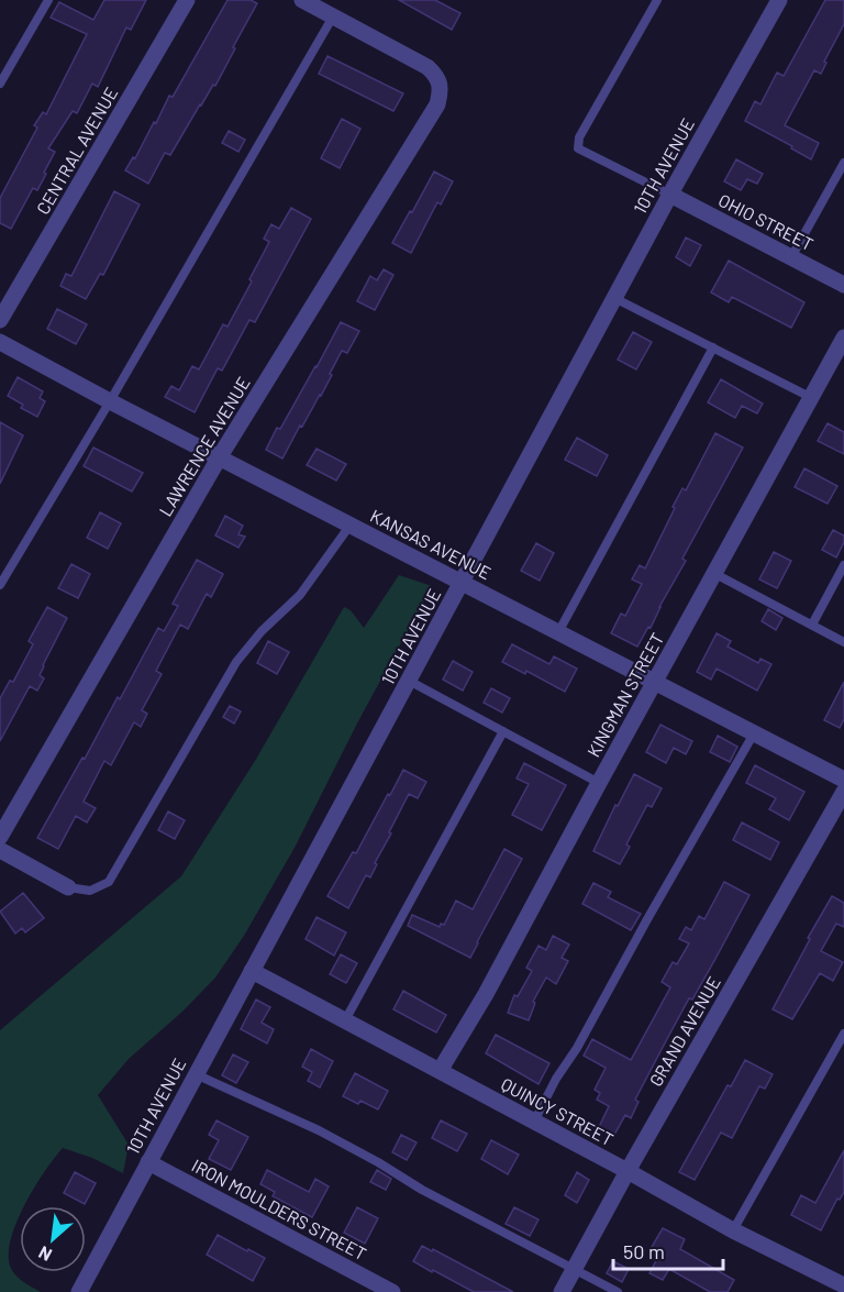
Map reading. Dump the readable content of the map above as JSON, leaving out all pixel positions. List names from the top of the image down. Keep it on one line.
{"streets":{"street":["CENTRAL AVENUE","10TH AVENUE","OHIO STREET","LAWRENCE AVENUE","KANSAS AVENUE","KINGMAN STREET","GRAND AVENUE","QUINCY STREET","IRON MOULDERS STREET"]},"crossings":[["10TH AVENUE","OHIO STREET"],["10TH AVENUE","KANSAS AVENUE"],["10TH AVENUE","QUINCY STREET"],["10TH AVENUE","IRON MOULDERS STREET"],["LAWRENCE AVENUE","KANSAS AVENUE"],["KANSAS AVENUE","KINGMAN STREET"],["KINGMAN STREET","QUINCY STREET"],["GRAND AVENUE","QUINCY STREET"]],"scale_bar":"50 m","north":"bottom left"}
